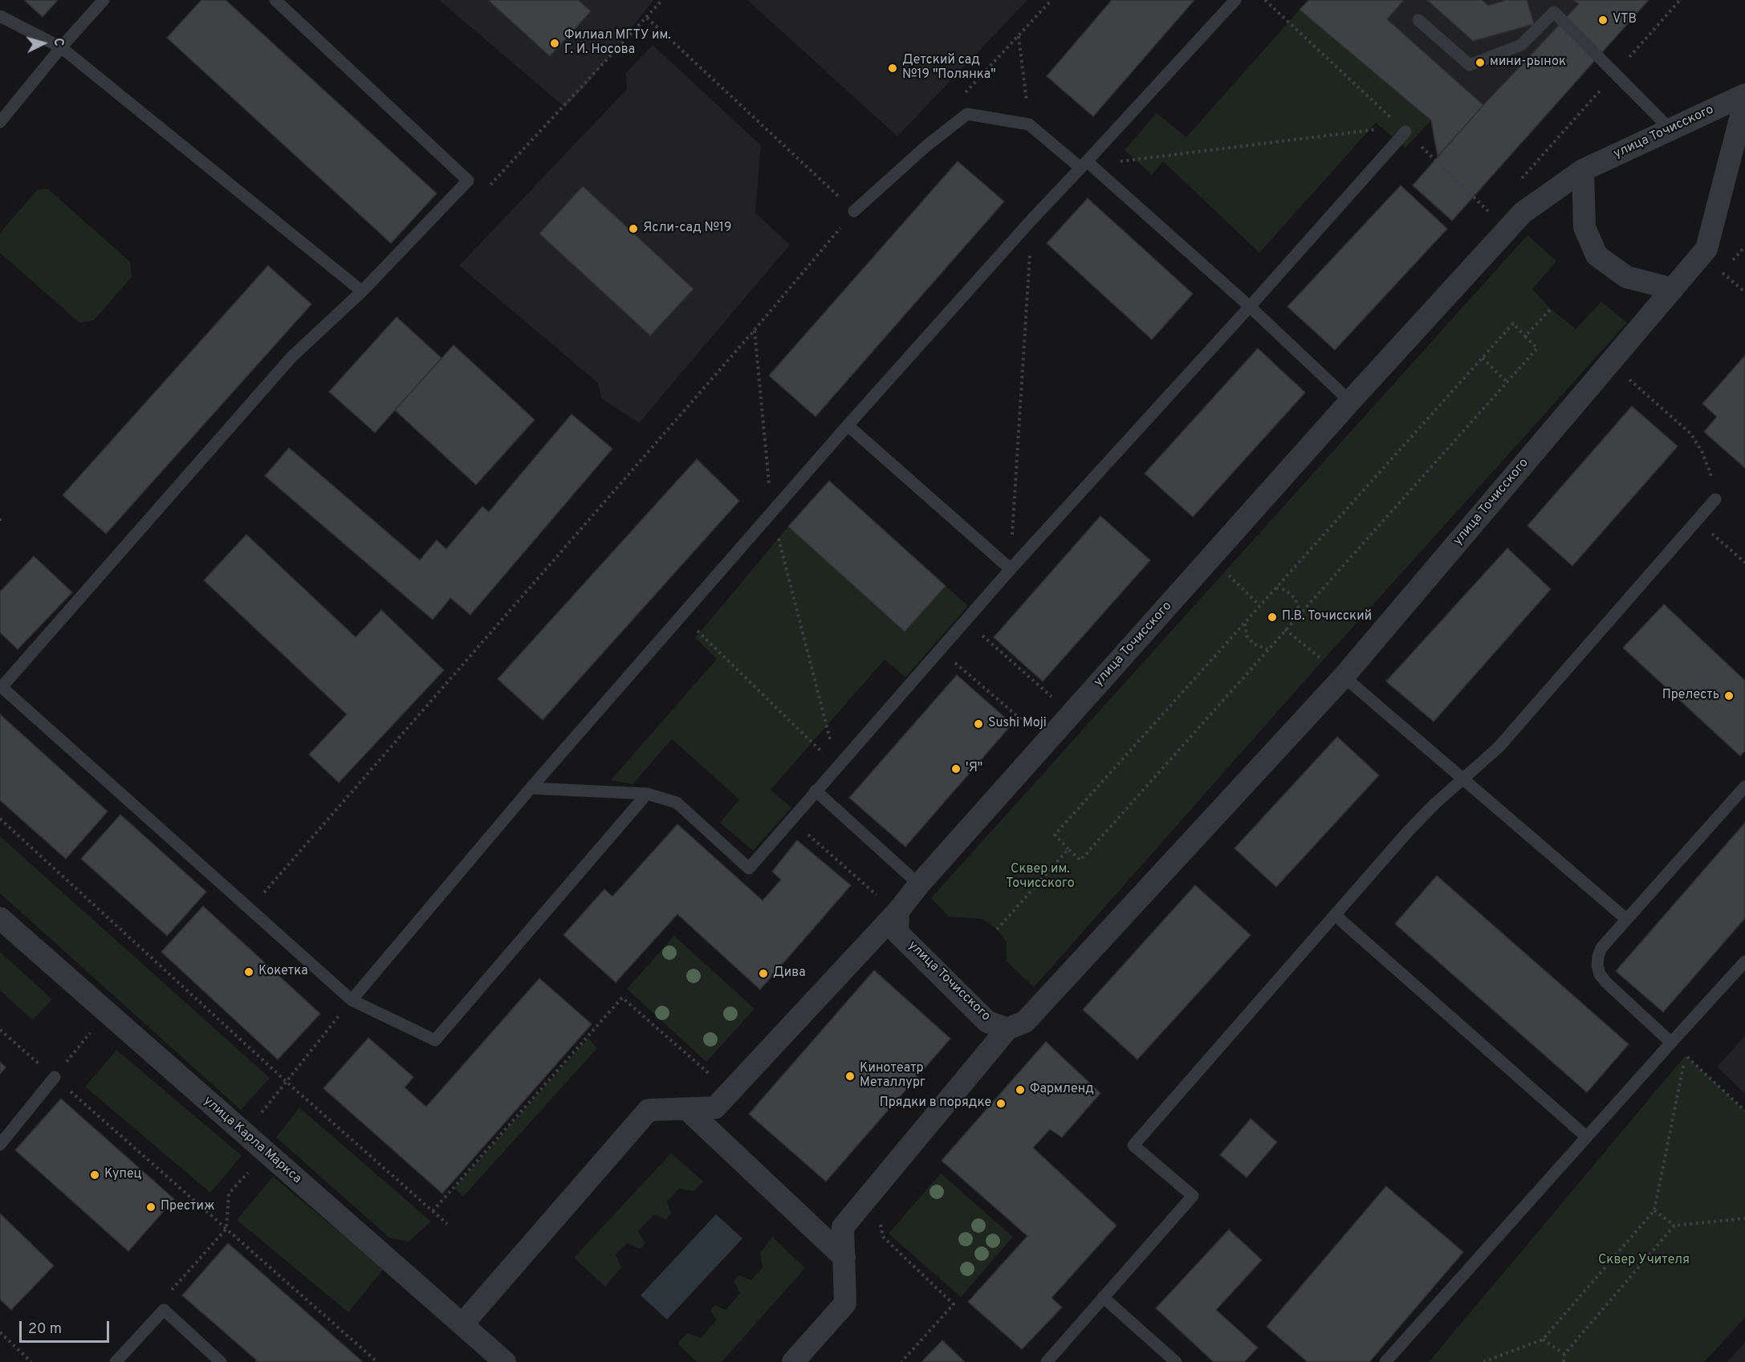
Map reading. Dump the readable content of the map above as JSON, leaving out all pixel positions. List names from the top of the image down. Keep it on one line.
{"streets":{"street":["улица Точисского","улица Карла Маркса"]},"parks":["Сквер им. Точисского","Сквер Учителя"],"places":["VTB","Филиал МГТУ им. Г. И. Носова","мини-рынок","Детский сад №19 \"Полянка\"","Ясли-сад №19","П.В. Точисский","Прелесть","Sushi Moji","'Я\"","Кокетка","Дива","Кинотеатр Металлург","Фармленд","Прядки в порядке","Купец","Престиж"],"scale_bar":"20 m","north":"right"}
